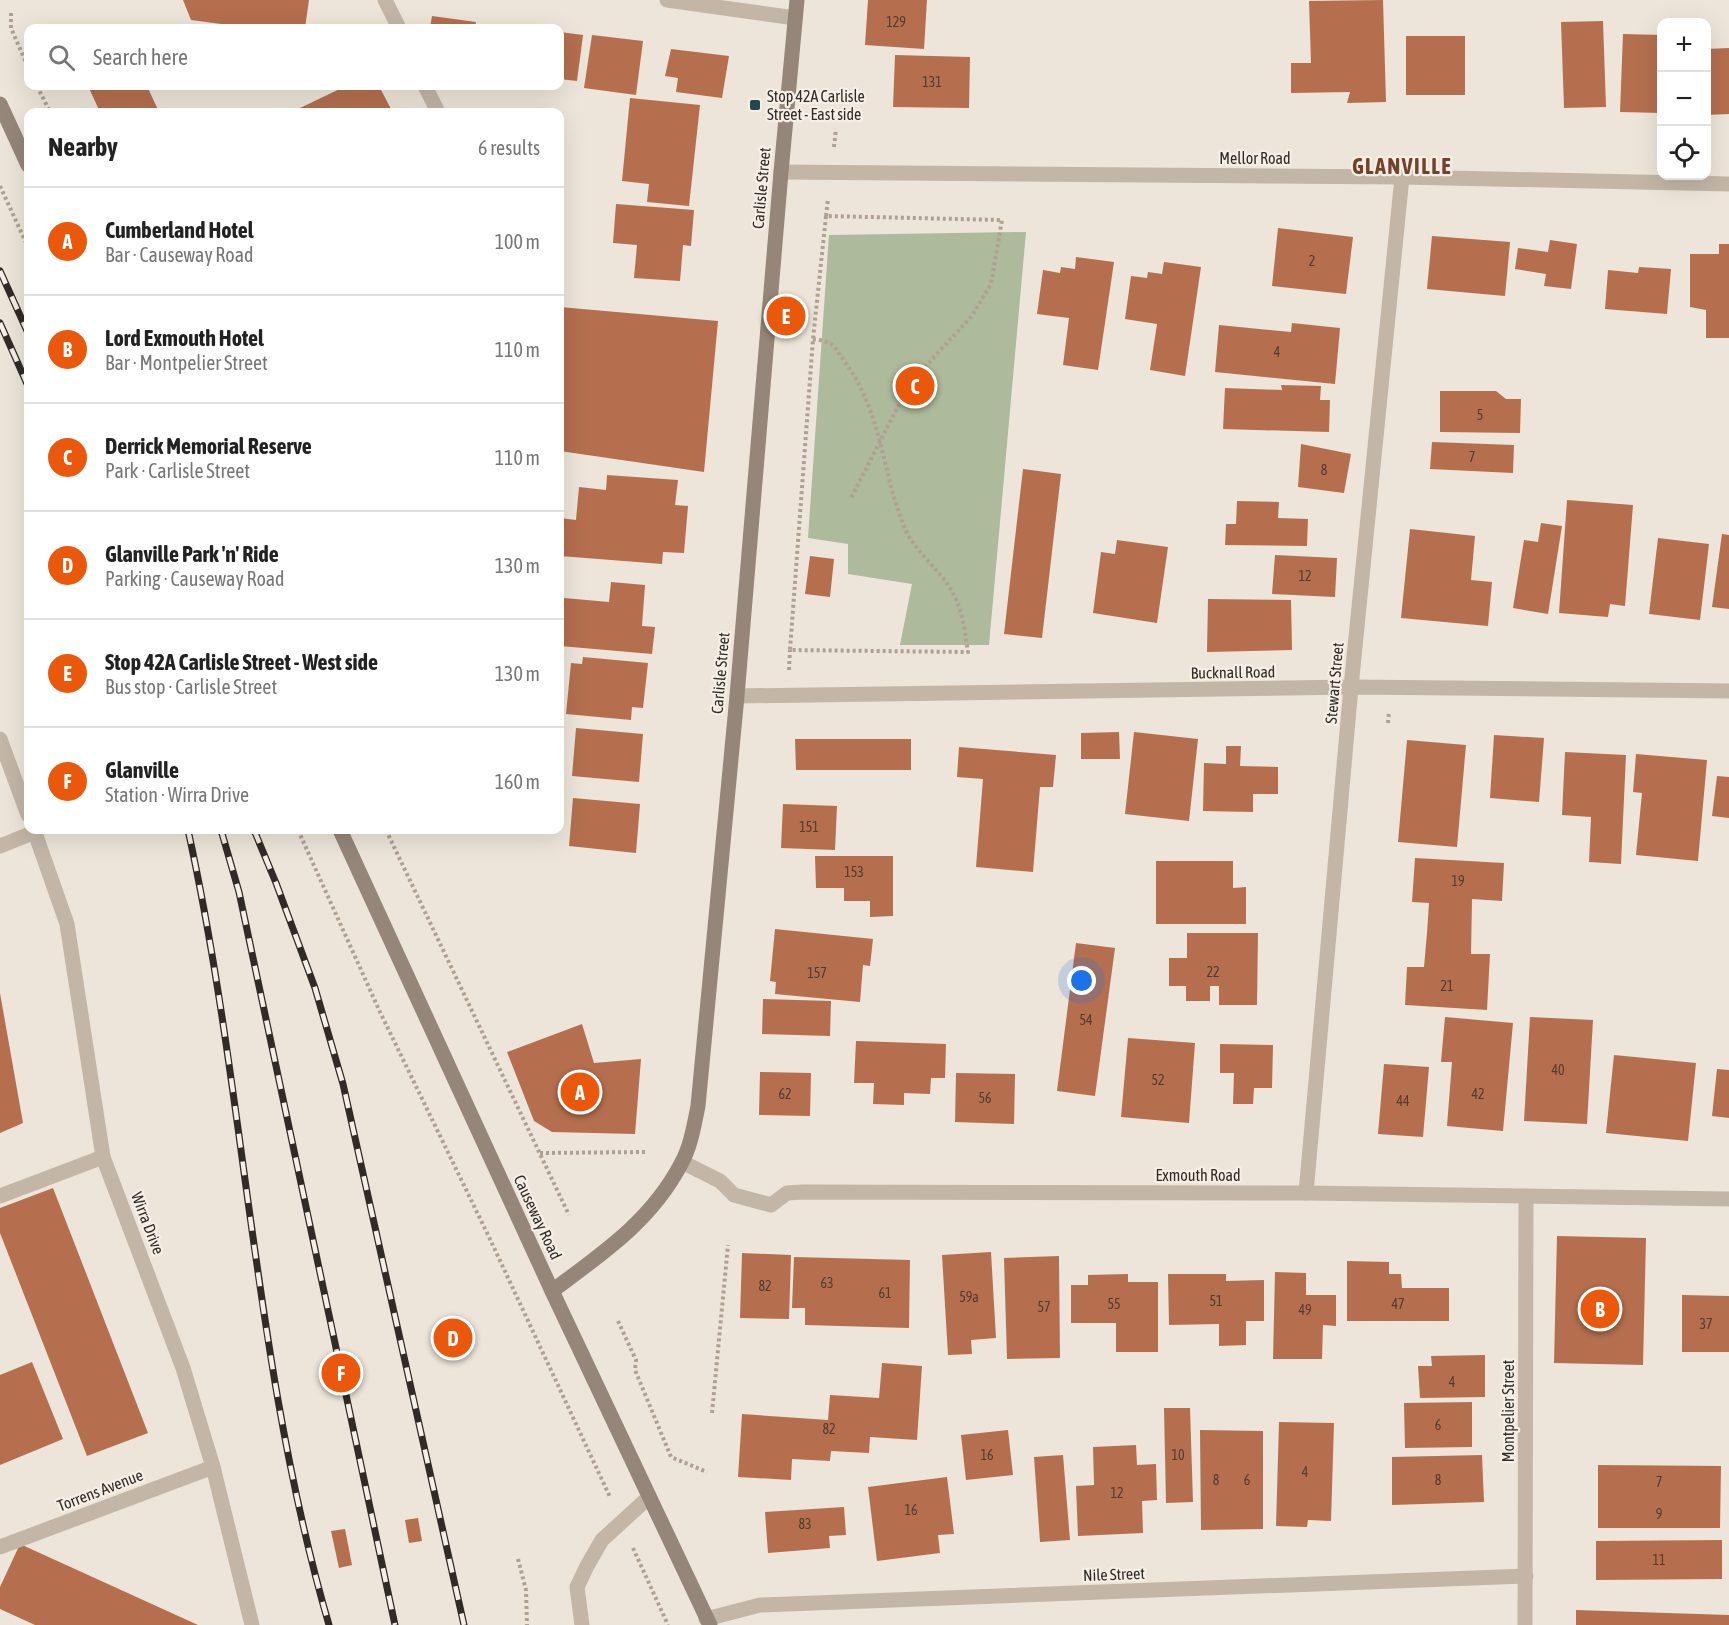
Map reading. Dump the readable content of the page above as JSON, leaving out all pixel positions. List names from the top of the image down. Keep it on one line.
{"streets":{"street":["Mellor Road","Carlisle Street","Bucknall Road","Stewart Street","Exmouth Road","Causeway Road","Wirra Drive","Montpelier Street","Torrens Avenue","Nile Street"]},"crossings":[["Mellor Road","Carlisle Street"],["Mellor Road","Stewart Street"],["Carlisle Street","Bucknall Road"],["Carlisle Street","Exmouth Road"],["Carlisle Street","Causeway Road"],["Bucknall Road","Stewart Street"],["Stewart Street","Exmouth Road"],["Exmouth Road","Montpelier Street"],["Causeway Road","Nile Street"],["Wirra Drive","Torrens Avenue"],["Montpelier Street","Nile Street"]],"districts":["GLANVILLE"],"places":{"transit":["Stop 42A Carlisle Street - East side"]},"house_numbers":["129","131","2","4","5","7","8","12","151","153","19","22","157","21","54","40","52","62","42","56","44","63","82","61","59a","51","55","47","57","49","37","4","6","82","16","10","4","8","6","8","7","12","16","9","83","11"],"page":{"map_buttons":["+","−"],"search":"Search here","heading":["Nearby","6 results"],"list":[{"mark":"A","name":"Cumberland Hotel","note":"Bar · Causeway Road","value":"100 m"},{"mark":"B","name":"Lord Exmouth Hotel","note":"Bar · Montpelier Street","value":"110 m"},{"mark":"C","name":"Derrick Memorial Reserve","note":"Park · Carlisle Street","value":"110 m"},{"mark":"D","name":"Glanville Park 'n' Ride","note":"Parking · Causeway Road","value":"130 m"},{"mark":"E","name":"Stop 42A Carlisle Street - West side","note":"Bus stop · Carlisle Street","value":"130 m"},{"mark":"F","name":"Glanville","note":"Station · Wirra Drive","value":"160 m"}],"pins":["E","C","A","B","D","F"]}}
